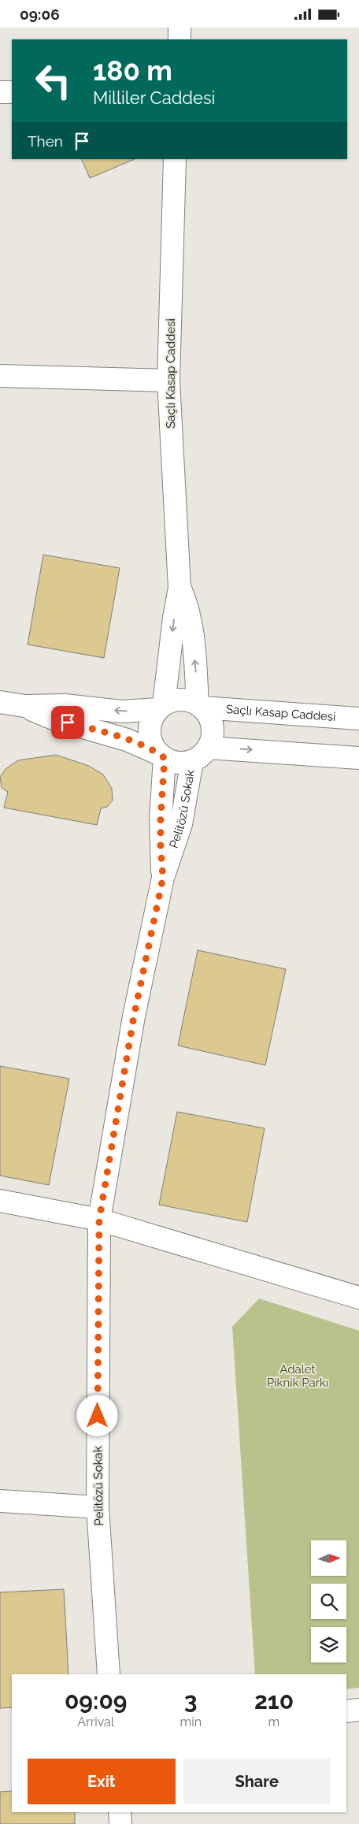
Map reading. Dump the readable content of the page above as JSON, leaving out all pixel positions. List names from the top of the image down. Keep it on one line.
{"streets":{"street":["Saçlı Kasap Caddesi","Pelitözü Sokak"]},"crossings":[["Saçlı Kasap Caddesi","Pelitözü Sokak"]],"parks":["Adalet Piknik Parkı"],"north":"right","page":{"status":"09:06","turn":["180 m","Milliler Caddesi"],"then":"Then","eta":["09:09","Arrival","3","min","210","m"],"buttons":["Exit","Share"]}}
